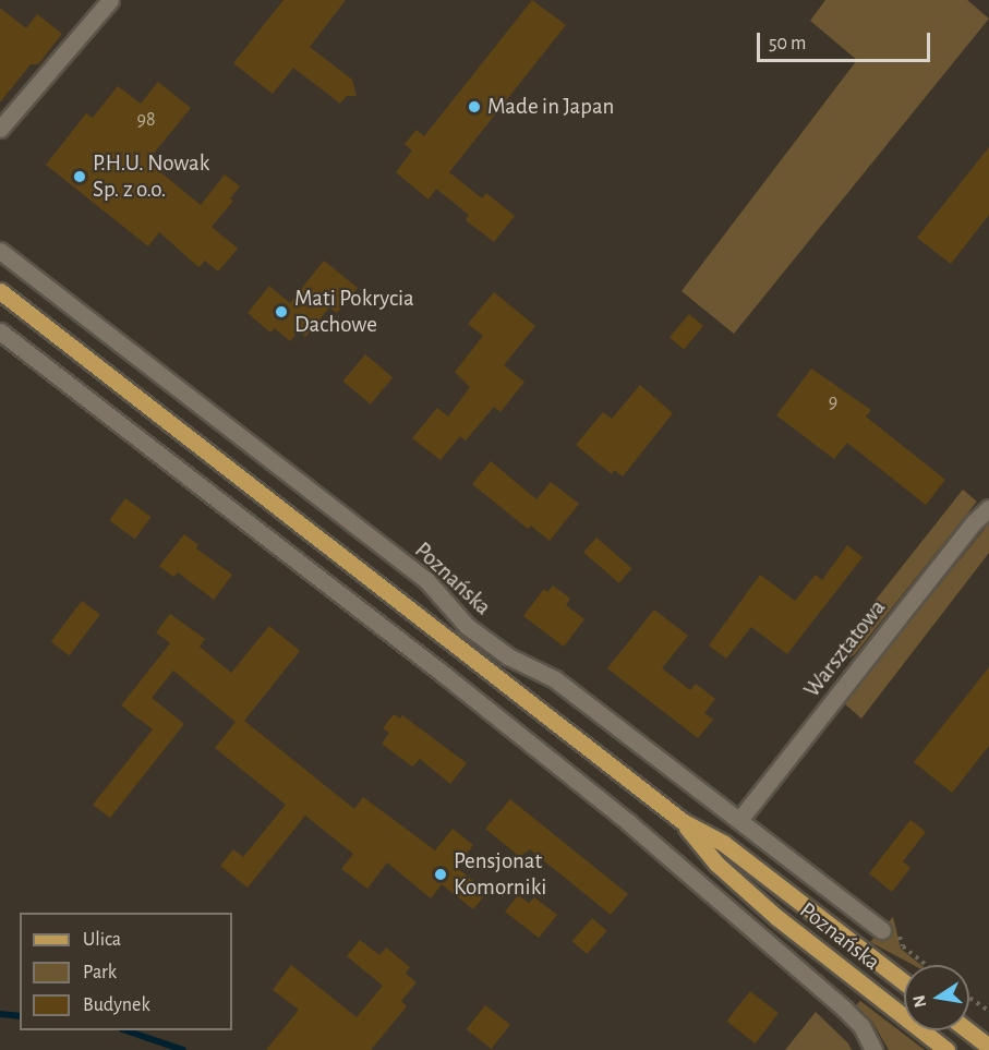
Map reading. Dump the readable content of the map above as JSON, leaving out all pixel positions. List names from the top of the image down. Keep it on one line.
{"streets":{"main road":["Poznańska"],"street":["Warsztatowa"]},"crossings":[["Poznańska","Warsztatowa"]],"places":["Made in Japan","P.H.U. Nowak Sp. z o.o.","Mati Pokrycia Dachowe","Pensjonat Komorniki"],"house_numbers":["98","9"],"legend":["Ulica","Park","Budynek"],"scale_bar":"50 m","north":"left"}
